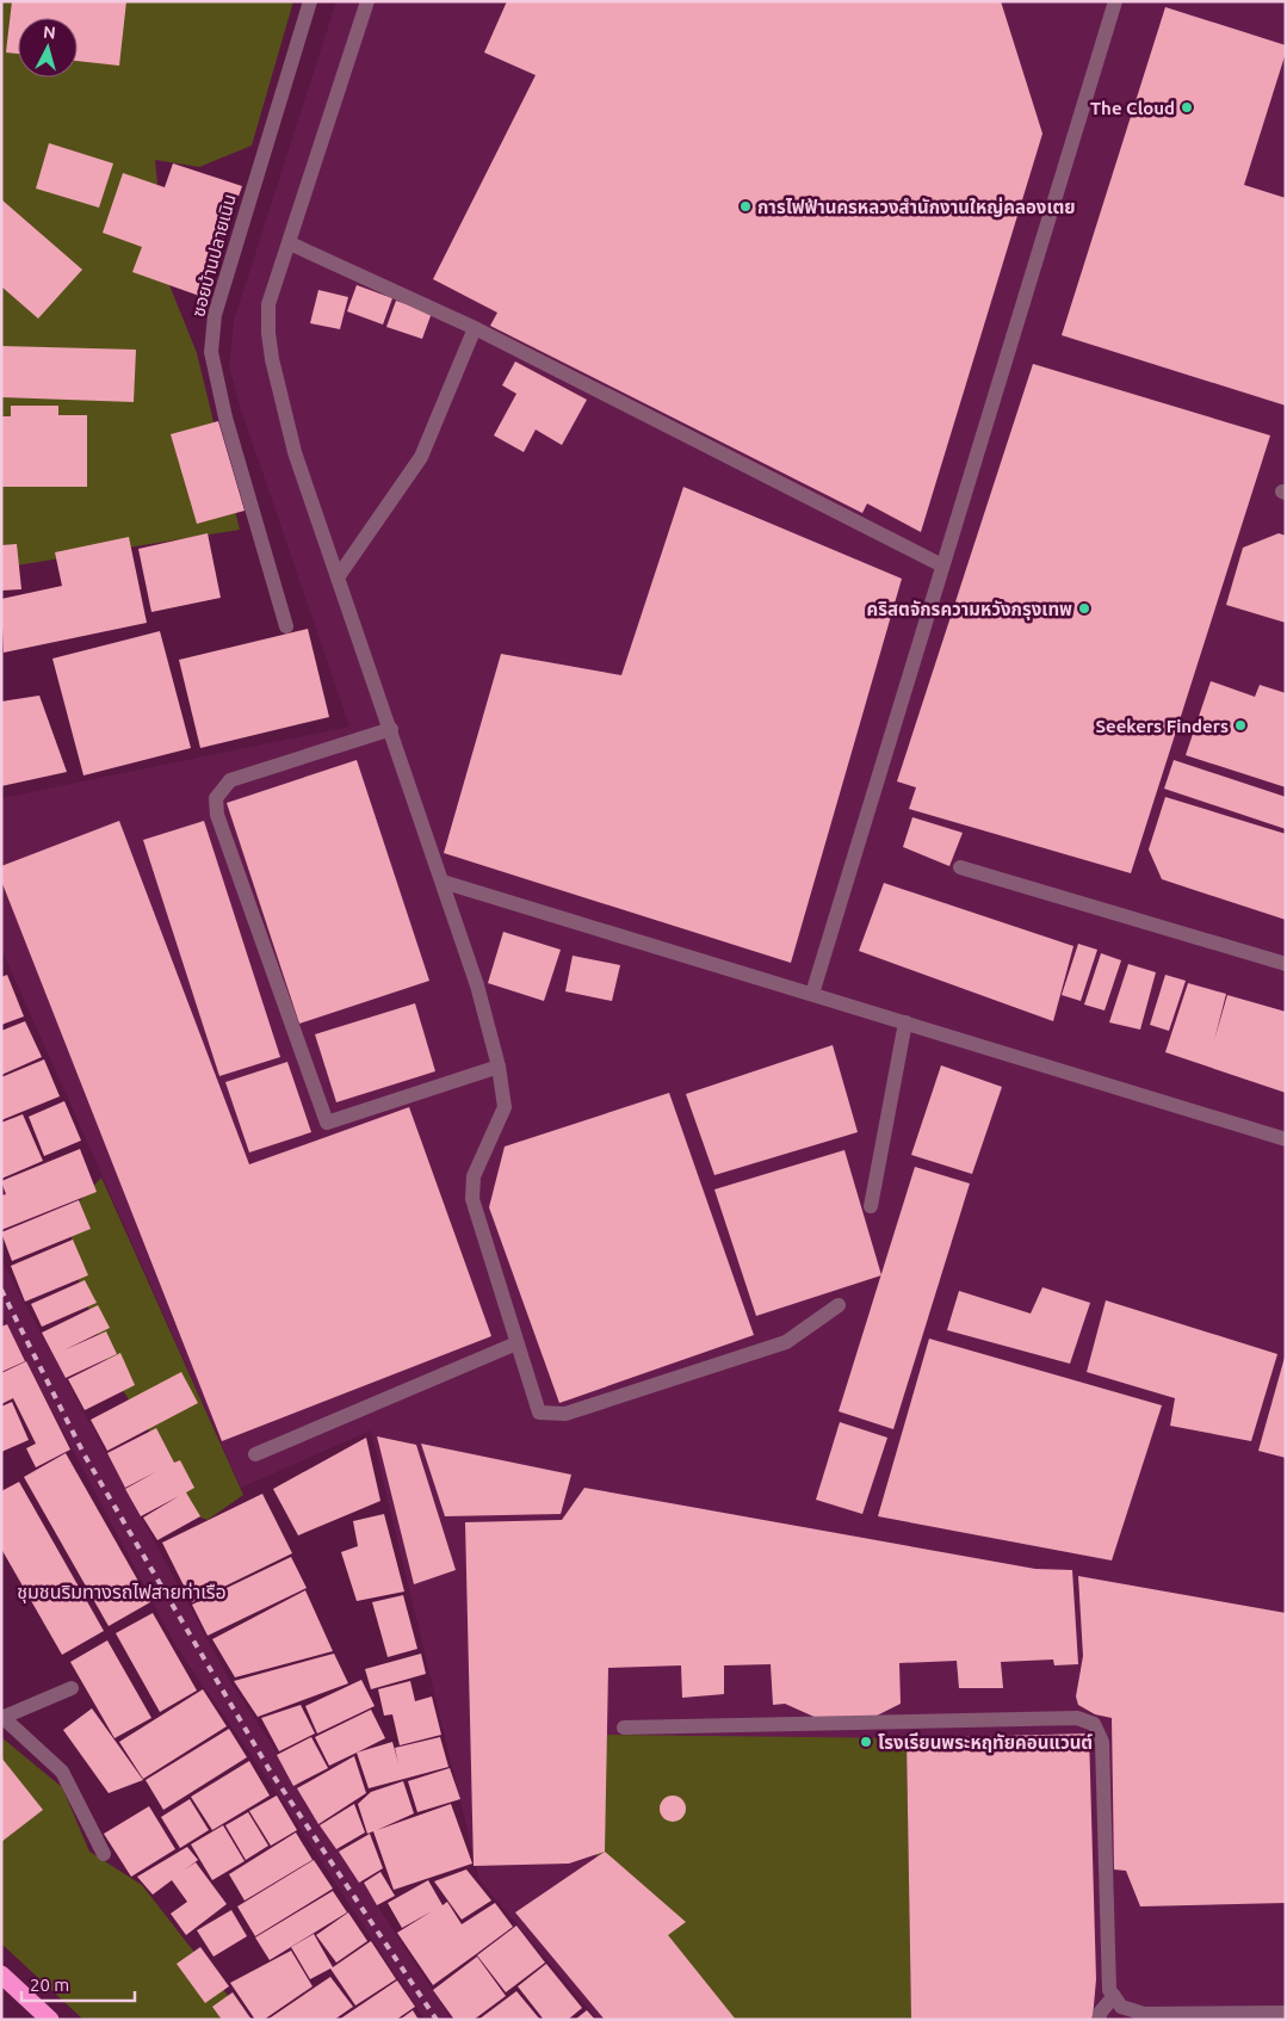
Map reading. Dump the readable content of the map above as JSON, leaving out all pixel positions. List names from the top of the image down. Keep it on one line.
{"streets":{"street":["ซอยบ้านปลายเนิน"]},"districts":["ชุมชนริมทางรถไฟสายท่าเรือ"],"places":["The Cloud","การไฟฟ้านครหลวงสำนักงานใหญ่คลองเตย","คริสตจักรความหวังกรุงเทพ","Seekers Finders","โรงเรียนพระหฤทัยคอนแวนต์"],"scale_bar":"20 m","north":"top"}
